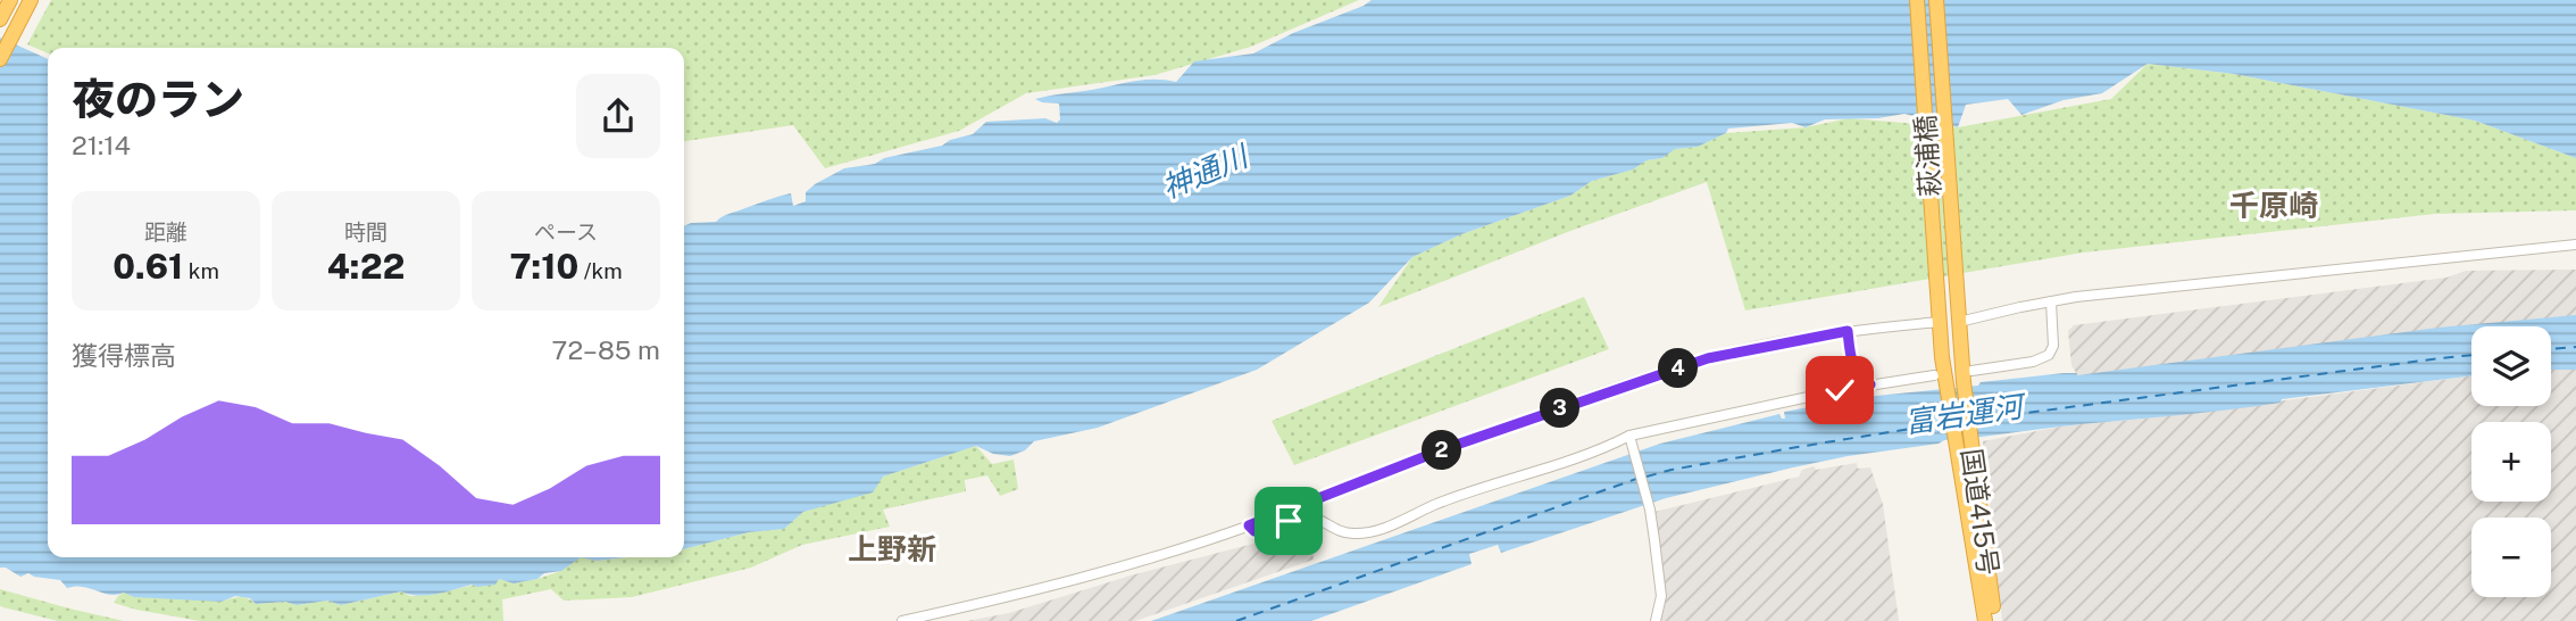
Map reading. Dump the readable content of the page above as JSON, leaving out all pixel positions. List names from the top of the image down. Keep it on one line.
{"streets":{"highway":["萩浦橋","国道415号"]},"crossings":[["萩浦橋","国道415号"]],"districts":["千原崎","上野新"],"water":["神通川","富岩運河"],"page":{"heading":["夜のラン","21:14"],"stats":[["距離","0.61 km"],["時間","4:22"],["ペース","7:10 /km"]],"chart":["獲得標高","72–85 m"],"map_buttons":["+","−"],"pins":["4","3","2"]}}
